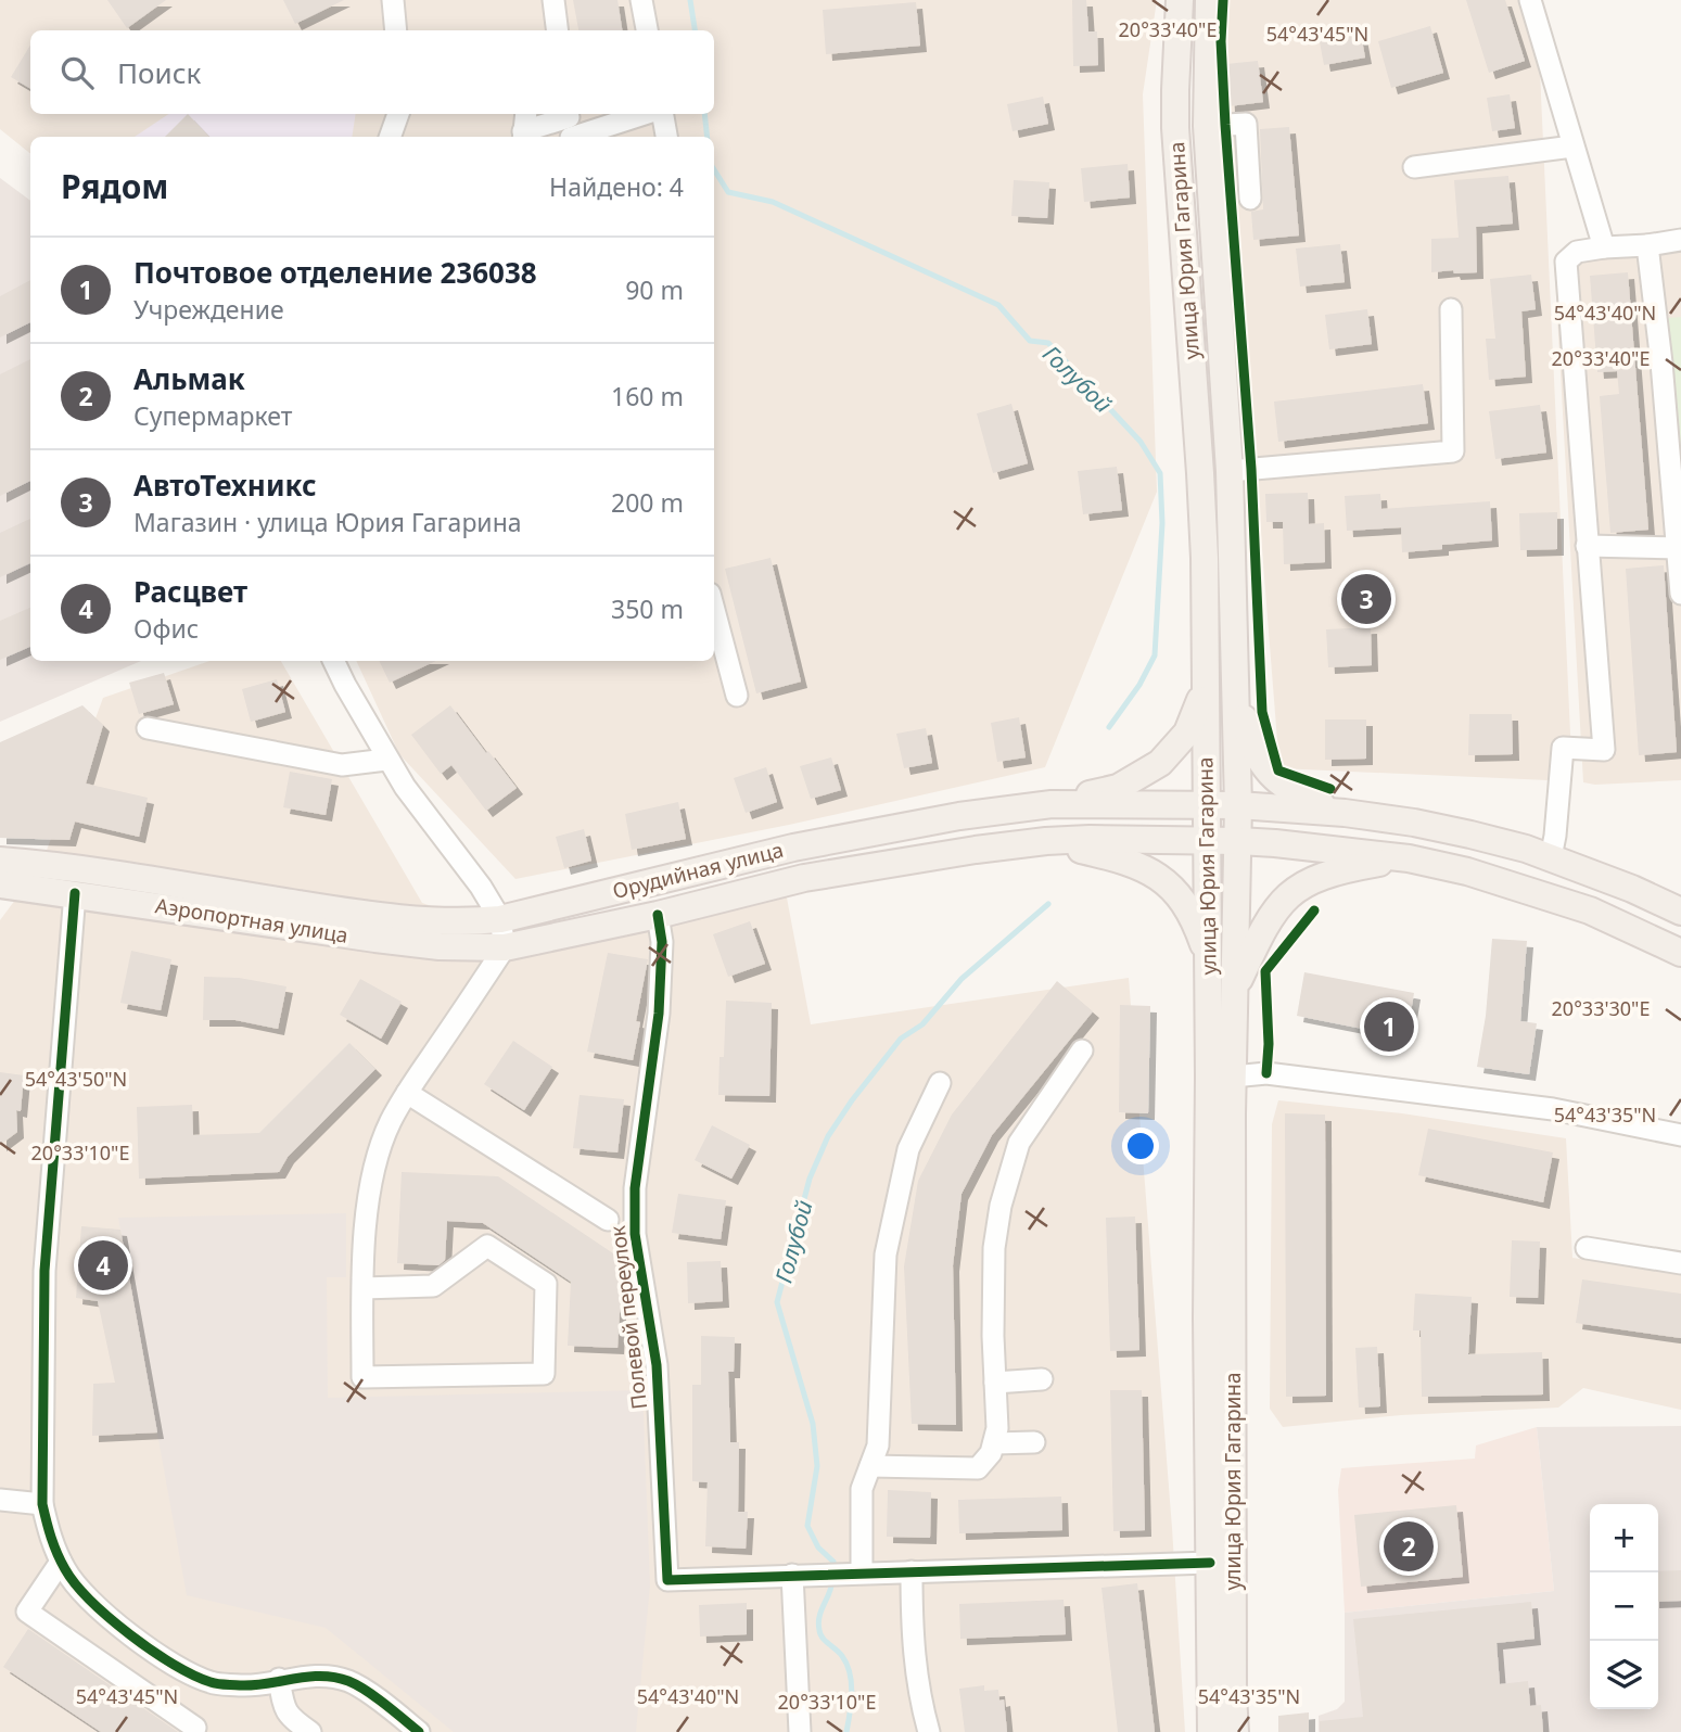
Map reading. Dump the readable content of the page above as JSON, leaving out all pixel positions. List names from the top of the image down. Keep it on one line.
{"streets":{"main road":["улица Юрия Гагарина","Орудийная улица","Аэропортная улица"],"street":["Полевой переулок"]},"crossings":[["улица Юрия Гагарина","Орудийная улица"],["Орудийная улица","Аэропортная улица"],["Орудийная улица","Полевой переулок"]],"water":["Голубой"],"page":{"search":"Поиск","heading":["Рядом","Найдено: 4"],"list":[{"mark":"1","name":"Почтовое отделение 236038","note":"Учреждение","value":"90 m"},{"mark":"2","name":"Альмак","note":"Супермаркет","value":"160 m"},{"mark":"3","name":"АвтоТехникс","note":"Магазин · улица Юрия Гагарина","value":"200 m"},{"mark":"4","name":"Расцвет","note":"Офис","value":"350 m"}],"pins":["3","1","4","2"],"map_buttons":["+","−"]},"coordinates":["20°33'40\"E","54°43'45\"N","54°43'40\"N","20°33'30\"E","54°43'50\"N","54°43'35\"N","20°33'10\"E"]}
